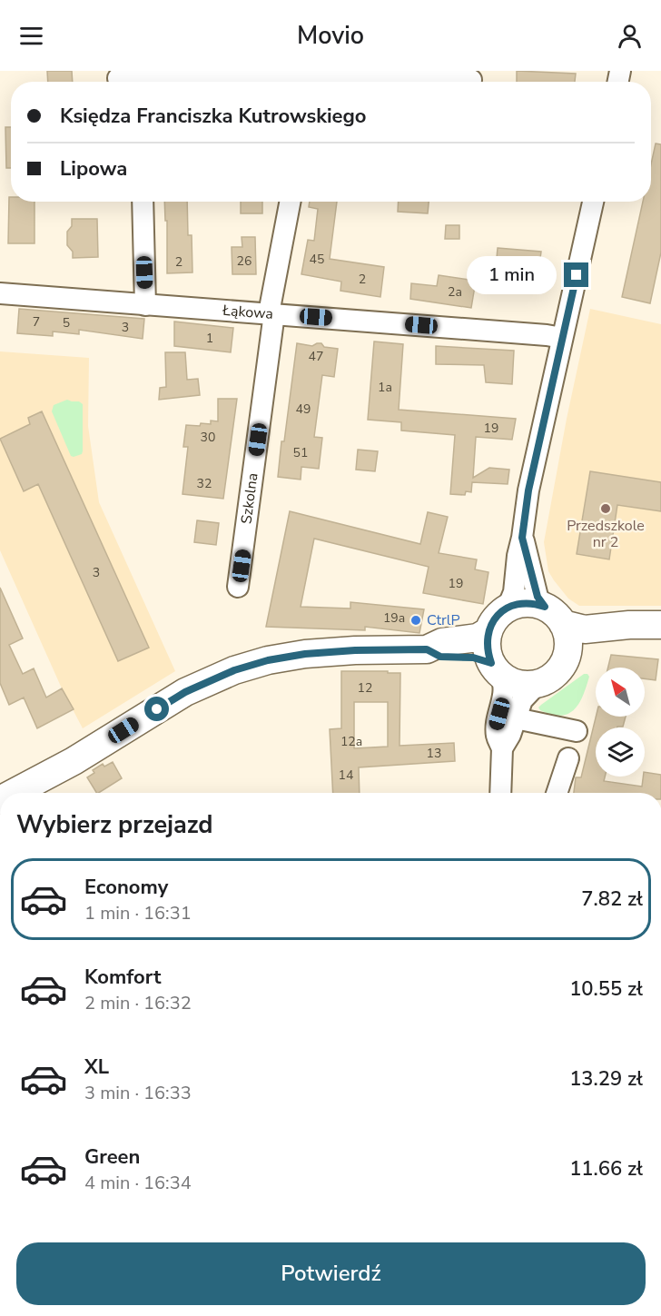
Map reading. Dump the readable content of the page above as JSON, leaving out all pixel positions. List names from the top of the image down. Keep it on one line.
{"streets":{"street":["Łąkowa","Szkolna"]},"crossings":[["Łąkowa","Szkolna"]],"places":["Przedszkole nr 2","CtrlP"],"house_numbers":["45","26","2","2","2a","7","5","3","1","47","1a","49","19","30","51","32","3","19","19a","12","12a","13","14"],"north":"top left","page":{"header":"Movio","banner":["Księdza Franciszka Kutrowskiego","Lipowa"],"bubble":"1 min","heading":"Wybierz przejazd","list":[{"name":"Economy","note":"1 min · 16:31","value":"7.82 zł"},{"name":"Komfort","note":"2 min · 16:32","value":"10.55 zł"},{"name":"XL","note":"3 min · 16:33","value":"13.29 zł"},{"name":"Green","note":"4 min · 16:34","value":"11.66 zł"}],"buttons":"Potwierdź"}}
